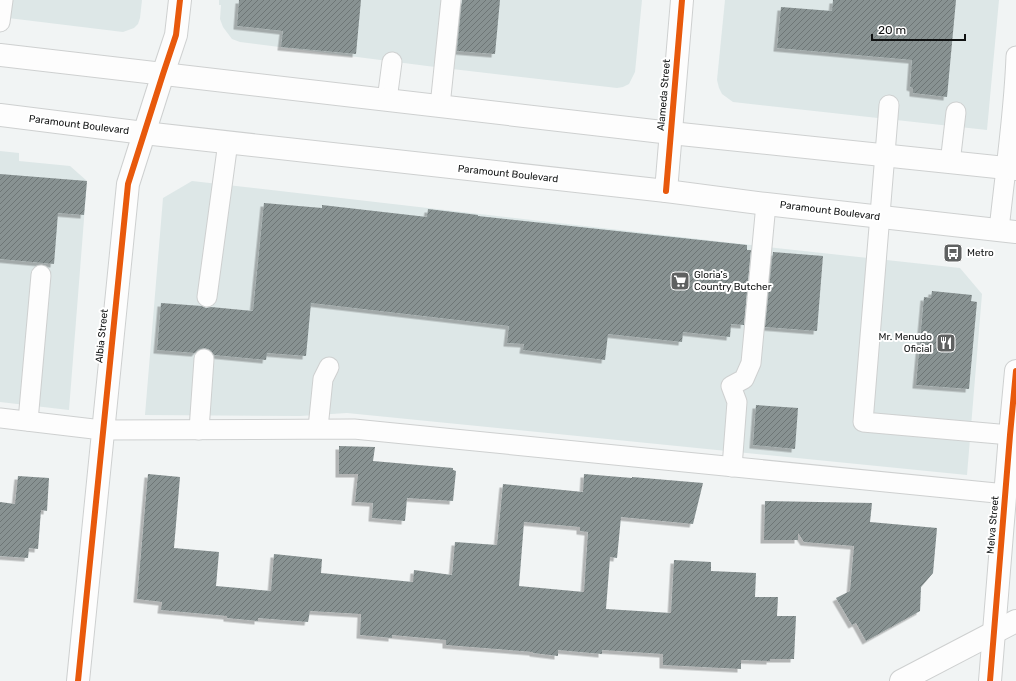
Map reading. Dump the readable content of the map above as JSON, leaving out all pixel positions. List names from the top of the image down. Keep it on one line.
{"streets":{"main road":["Alameda Street","Paramount Boulevard","Albia Street","Melva Street"]},"crossings":[["Alameda Street","Paramount Boulevard"],["Paramount Boulevard","Albia Street"]],"places":{"bus stop":["Metro"],"supermarket":["Gloria's Country Butcher"],"restaurant":["Mr. Menudo Oficial"]},"scale_bar":"20 m"}
